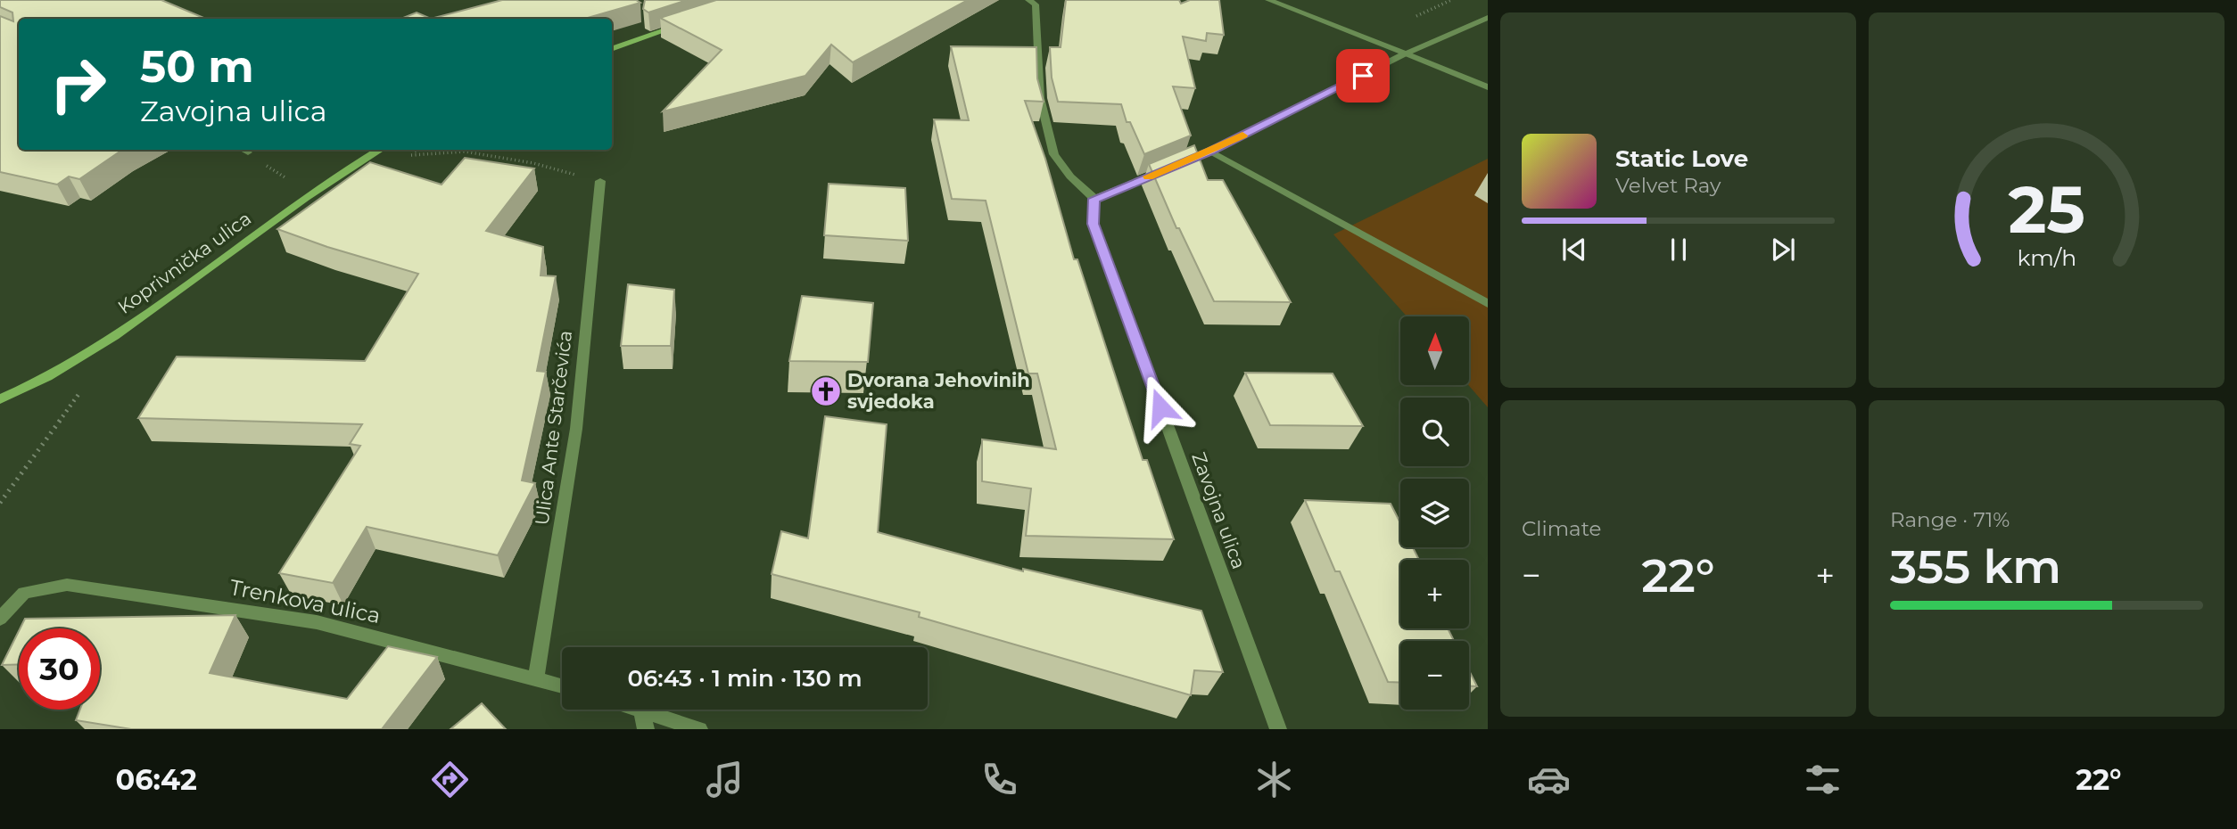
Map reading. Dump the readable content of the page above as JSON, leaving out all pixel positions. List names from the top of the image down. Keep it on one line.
{"streets":{"main road":["Koprivnička ulica"],"street":["Ulica Ante Starčevića","Zavojna ulica","Trenkova ulica"]},"crossings":[["Ulica Ante Starčevića","Trenkova ulica"]],"places":{"church":["Dvorana Jehovinih svjedoka"]},"north":"top","page":{"turn":["50 m","Zavojna ulica"],"song":["Static Love","Velvet Ray"],"map_buttons":["+","−"],"tile":["Climate",["Range · 71%","355 km"]],"heat":["−","22°","+"],"limit":"30","trip":"06:43 · 1 min · 130 m","tabs":["06:42","22°"],"gauge":["25","km/h"]}}
